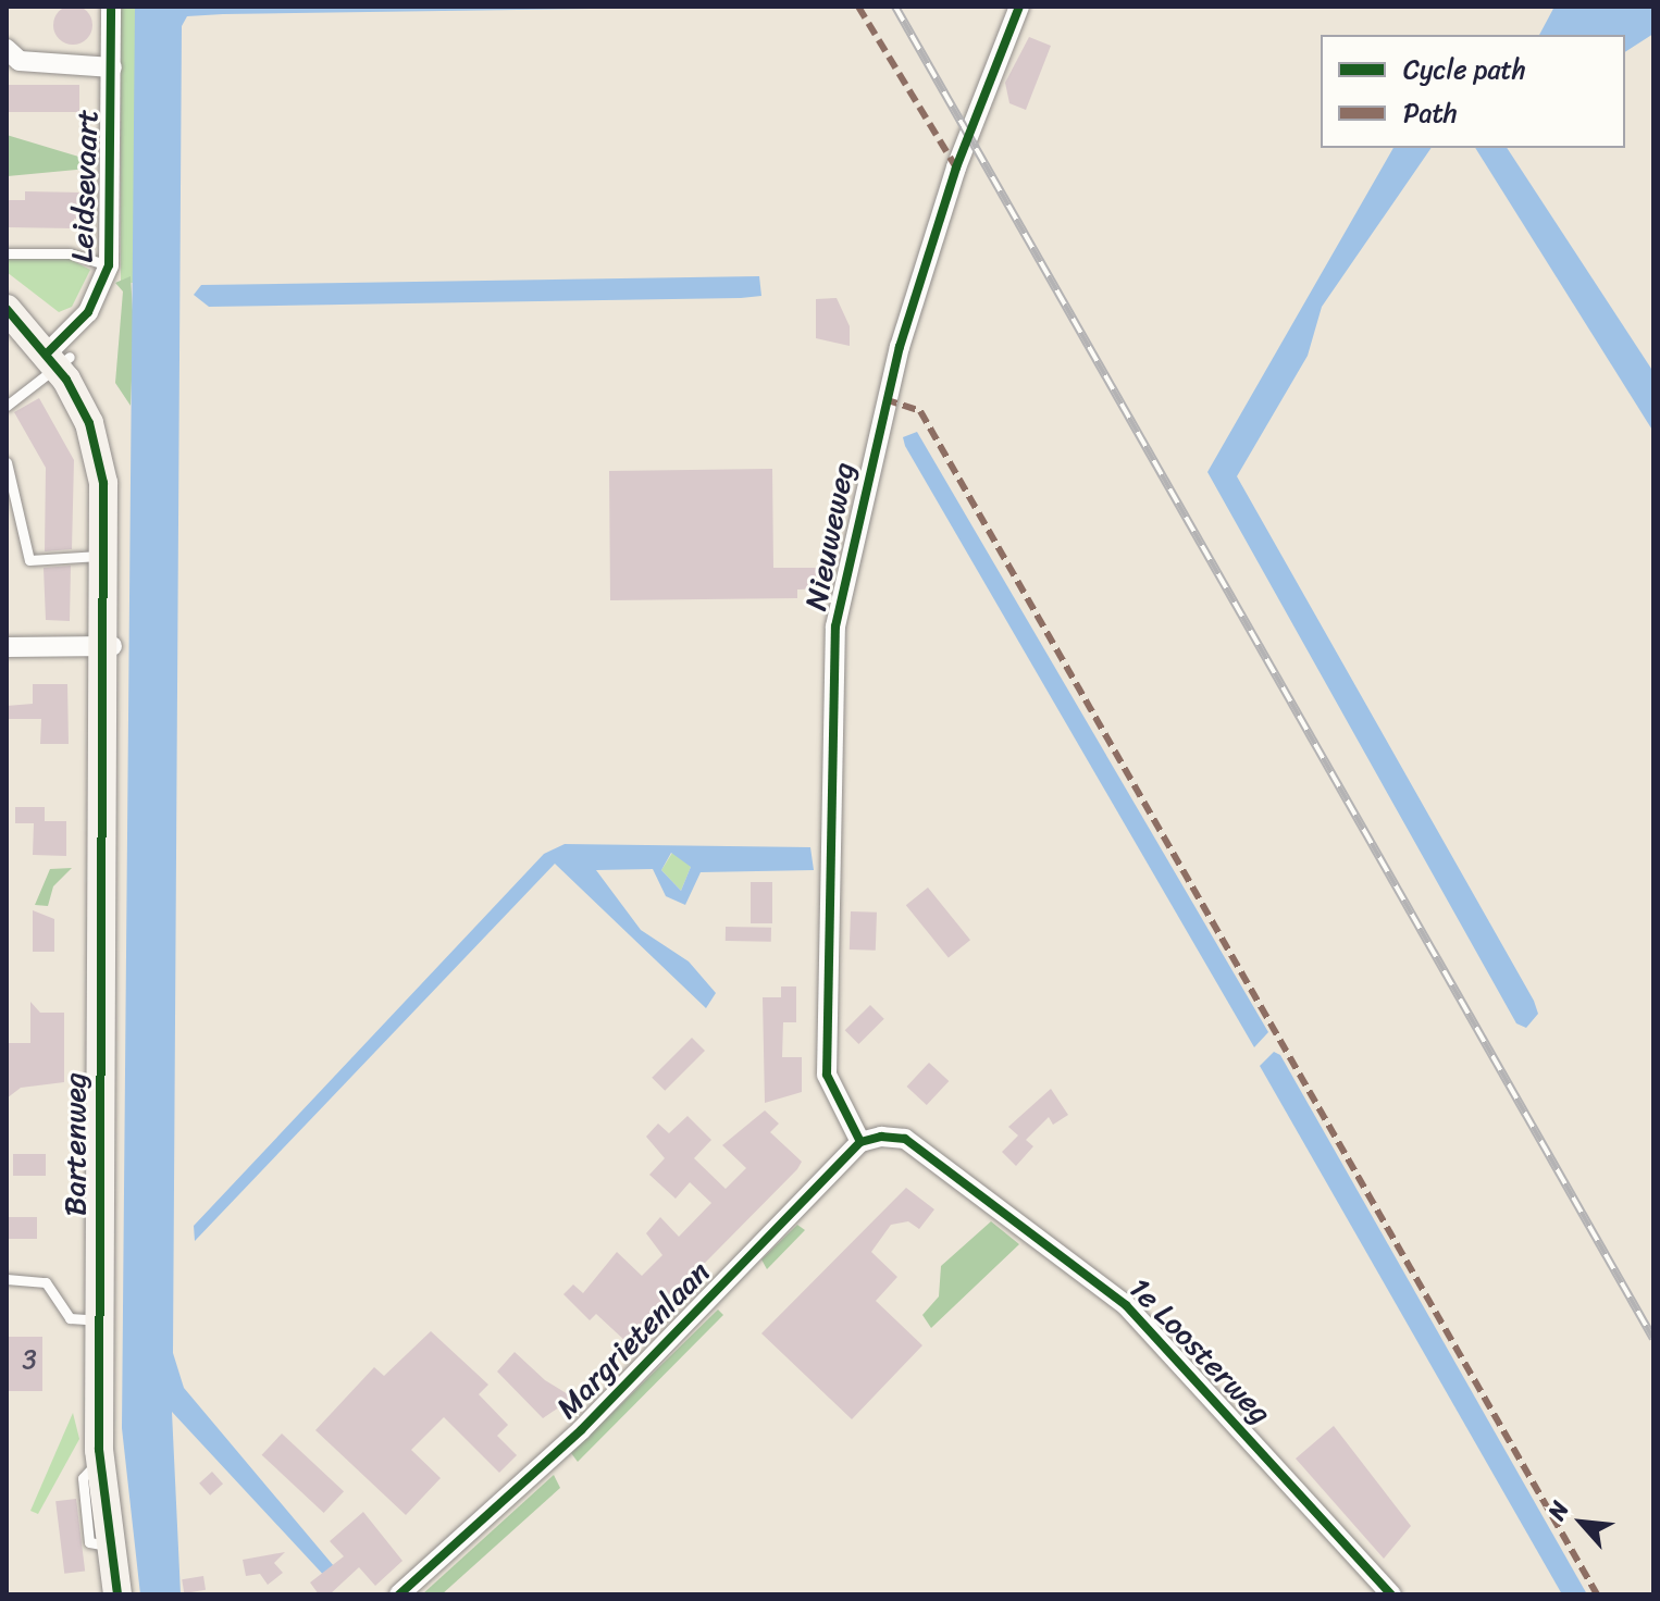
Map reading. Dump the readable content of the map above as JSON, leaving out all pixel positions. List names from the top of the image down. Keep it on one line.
{"streets":{"main road":["Bartenweg"],"street":["Leidsevaart","Nieuweweg","Margrietenlaan","1e Loosterweg"]},"crossings":[["Nieuweweg","Margrietenlaan"],["Nieuweweg","1e Loosterweg"],["Margrietenlaan","1e Loosterweg"]],"house_numbers":["3"],"legend":["Cycle path","Path"],"north":"top left"}
